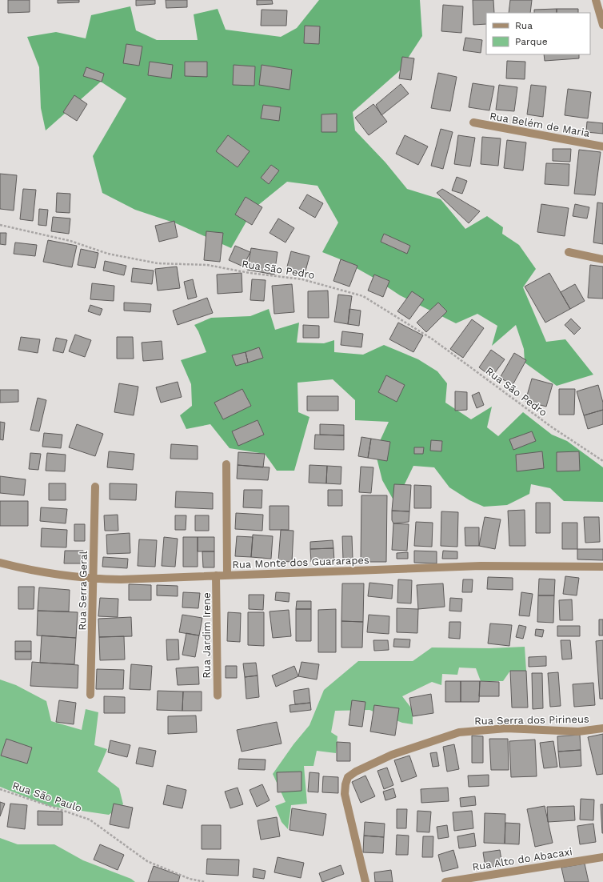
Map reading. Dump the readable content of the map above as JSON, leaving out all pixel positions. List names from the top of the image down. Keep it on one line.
{"streets":{"street":["Rua Belém de Maria","Rua Monte dos Guararapes","Rua Serra Geral","Rua Jardim Irene","Rua Serra dos Pirineus","Rua Alto do Abacaxi"],"path":["Rua São Pedro","Rua São Paulo"]},"crossings":[["Rua Monte dos Guararapes","Rua Serra Geral"],["Rua Monte dos Guararapes","Rua Jardim Irene"]],"legend":["Rua","Parque"]}
